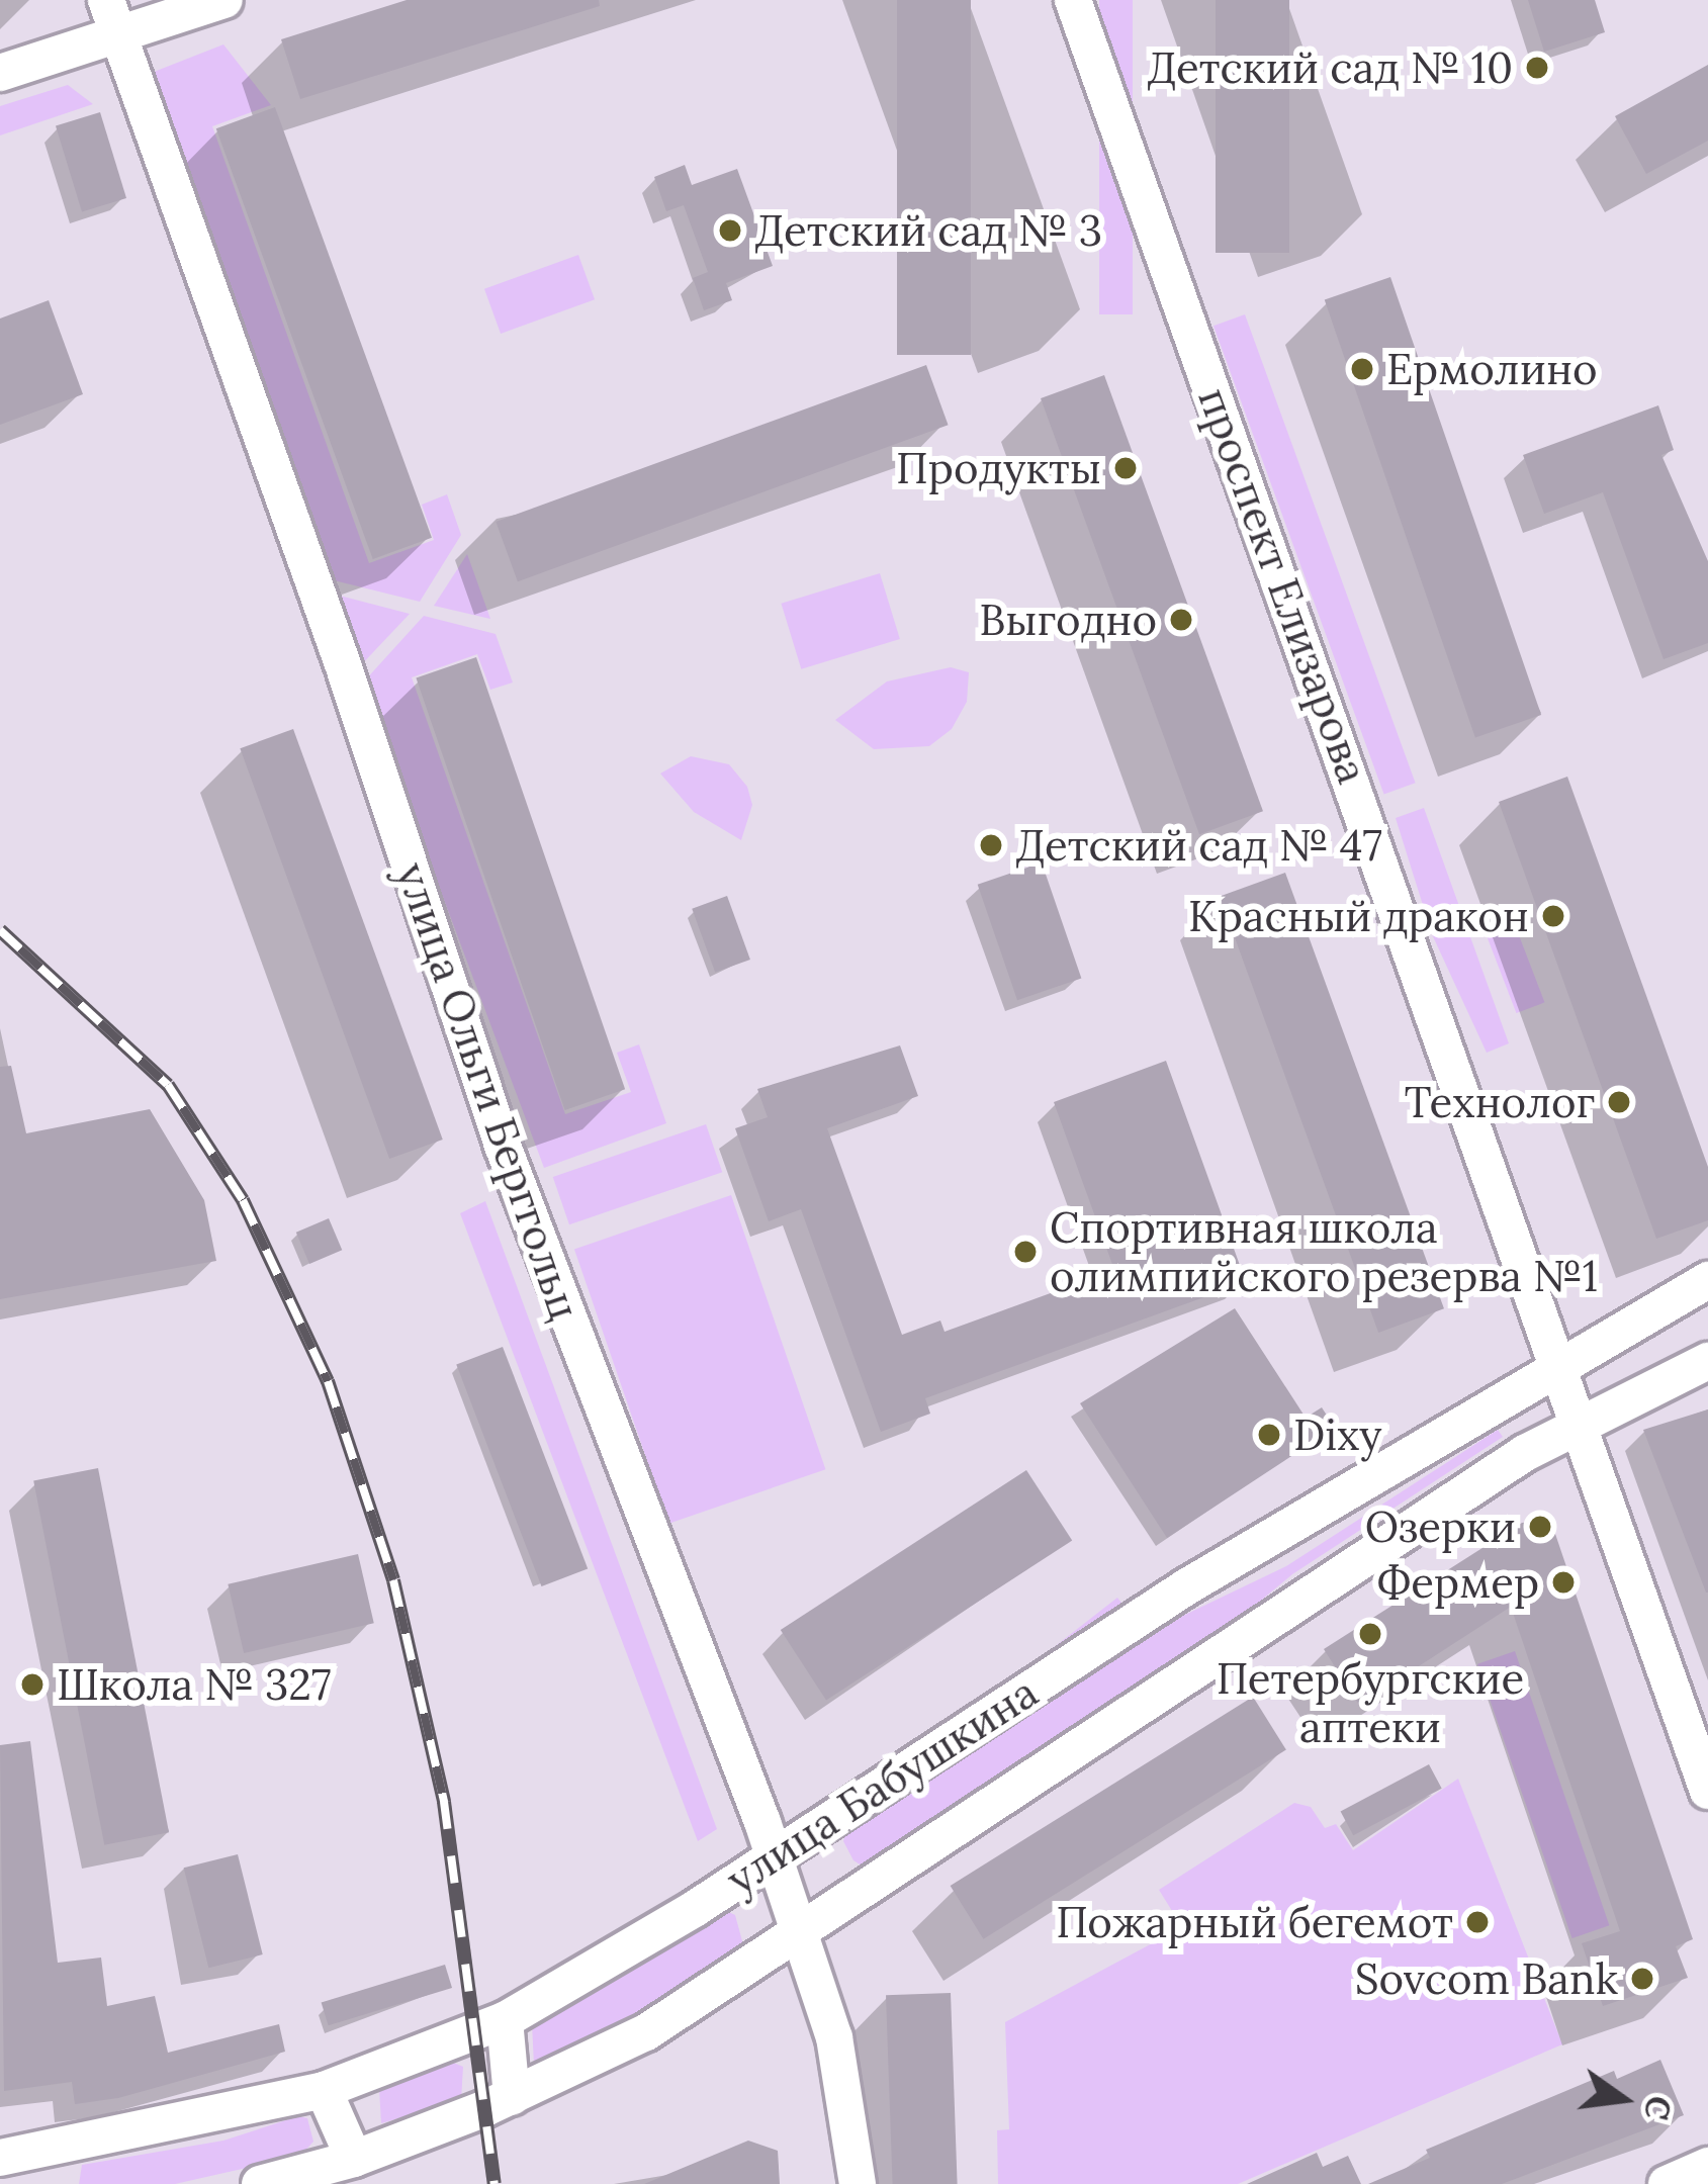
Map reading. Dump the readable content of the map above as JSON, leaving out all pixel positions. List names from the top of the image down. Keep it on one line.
{"streets":{"street":["проспект Елизарова","улица Ольги Берггольц","улица Бабушкина"]},"crossings":[["проспект Елизарова","улица Бабушкина"],["улица Ольги Берггольц","улица Бабушкина"]],"places":["Детский сад № 10","Детский сад № 3","Ермолино","Продукты","Выгодно","Детский сад № 47","Красный дракон","Технолог","Спортивная школа олимпийского резерва №1","Dixy","Озерки","Фермер","Петербургские аптеки","Школа № 327","Пожарный бегемот","Sovcom Bank"],"north":"right"}
